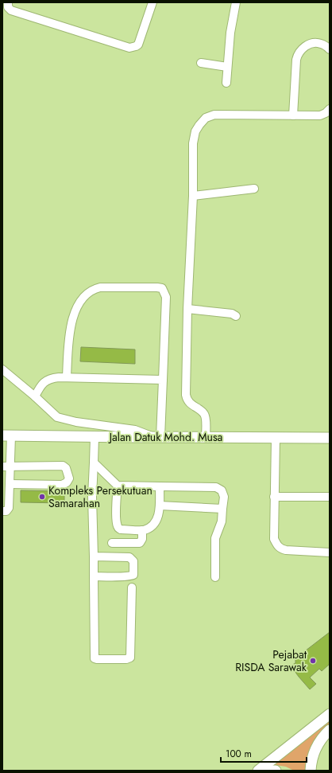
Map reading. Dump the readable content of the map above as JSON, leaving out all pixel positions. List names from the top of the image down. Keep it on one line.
{"streets":{"main road":["Jalan Datuk Mohd. Musa"]},"places":["Kompleks Persekutuan Samarahan","Pejabat RISDA Sarawak"],"scale_bar":"100 m"}
